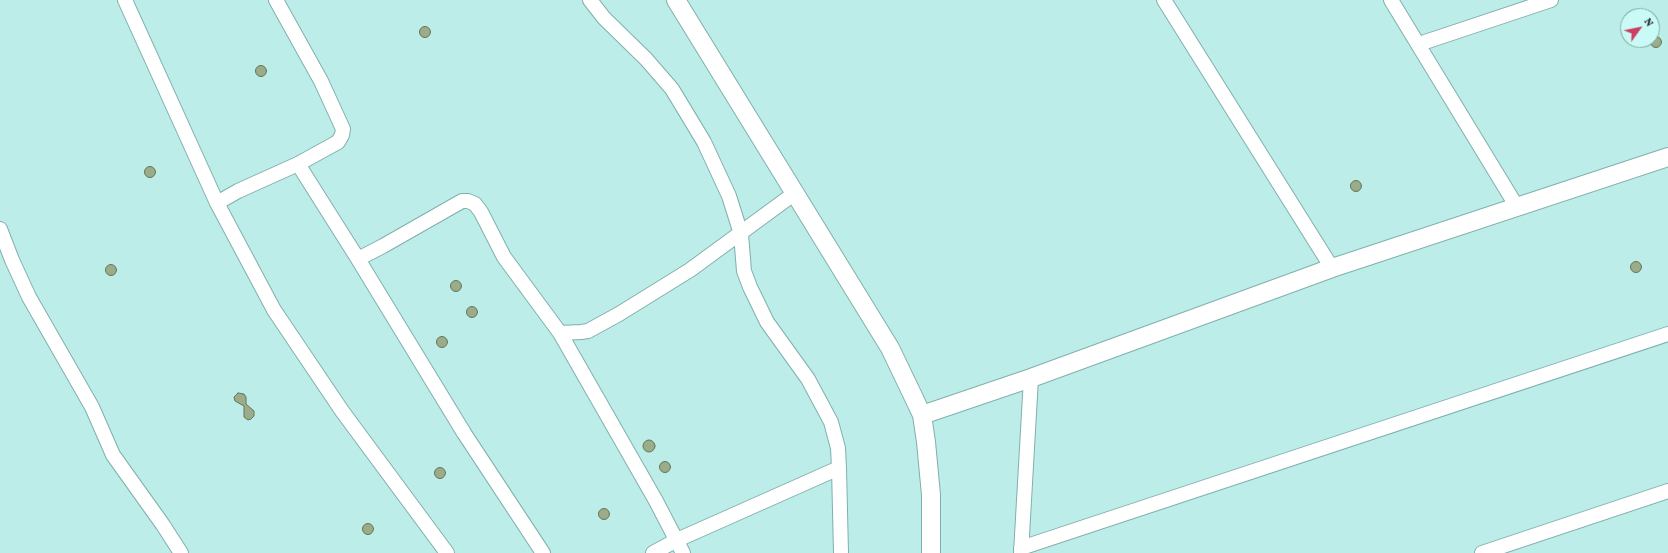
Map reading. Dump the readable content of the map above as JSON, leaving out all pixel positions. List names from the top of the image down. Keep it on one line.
{"north":"top right"}
